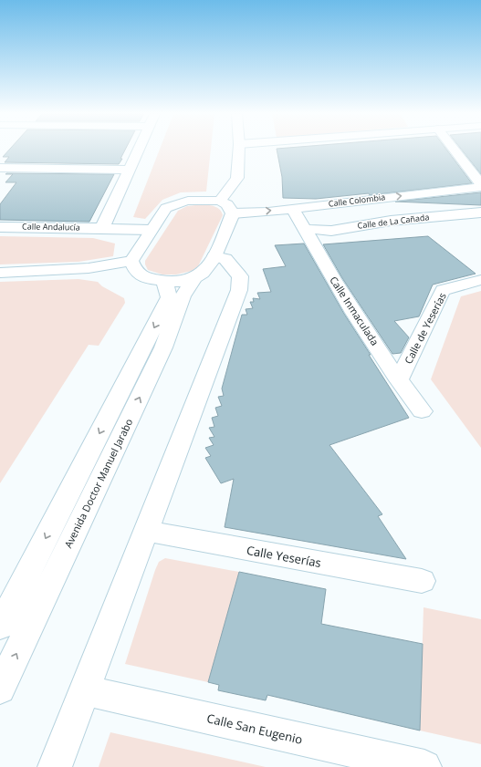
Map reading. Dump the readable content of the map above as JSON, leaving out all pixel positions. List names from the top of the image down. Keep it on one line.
{"streets":{"street":["Calle Colombia","Calle de La Cañada","Calle Andalucía","Calle Inmaculada","Calle de Yeserías","Avenida Doctor Manuel Jarabo","Calle Yeserías","Calle San Eugenio"]},"crossings":[["Calle Colombia","Calle Inmaculada"],["Calle Colombia","Avenida Doctor Manuel Jarabo"],["Calle de La Cañada","Calle Inmaculada"],["Calle Inmaculada","Calle de Yeserías"]],"one_way":["Calle Colombia"]}
